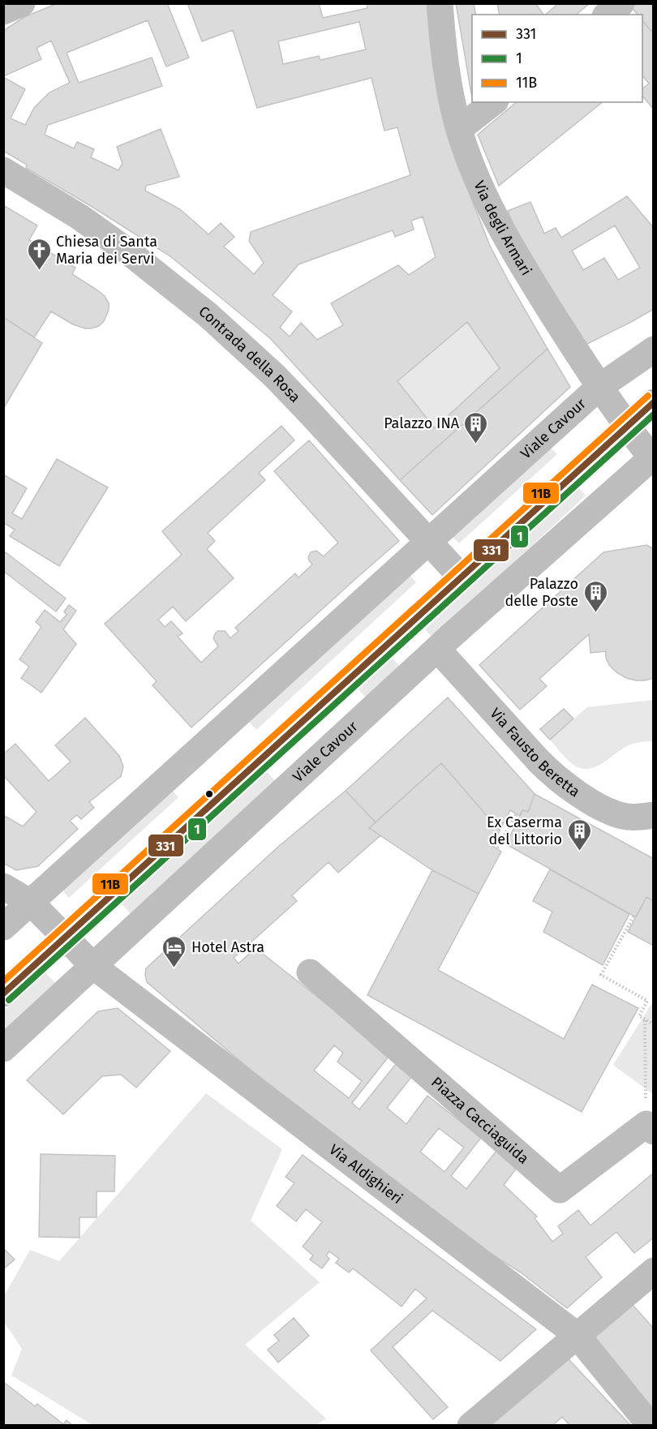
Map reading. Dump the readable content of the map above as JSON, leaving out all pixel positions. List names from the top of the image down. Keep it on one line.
{"streets":{"street":["Via degli Armari","Contrada della Rosa","Viale Cavour","Via Fausto Beretta","Piazza Cacciaguida","Via Aldighieri"]},"crossings":[["Via degli Armari","Viale Cavour"],["Contrada della Rosa","Viale Cavour"],["Viale Cavour","Via Fausto Beretta"],["Viale Cavour","Via Aldighieri"]],"places":{"church":["Chiesa di Santa Maria dei Servi"],"building":["Palazzo INA","Palazzo delle Poste","Ex Caserma del Littorio"],"hotel":["Hotel Astra"]},"lines":["transit line 11B","transit line 331","transit line 1"],"legend":["331","1","11B"]}
